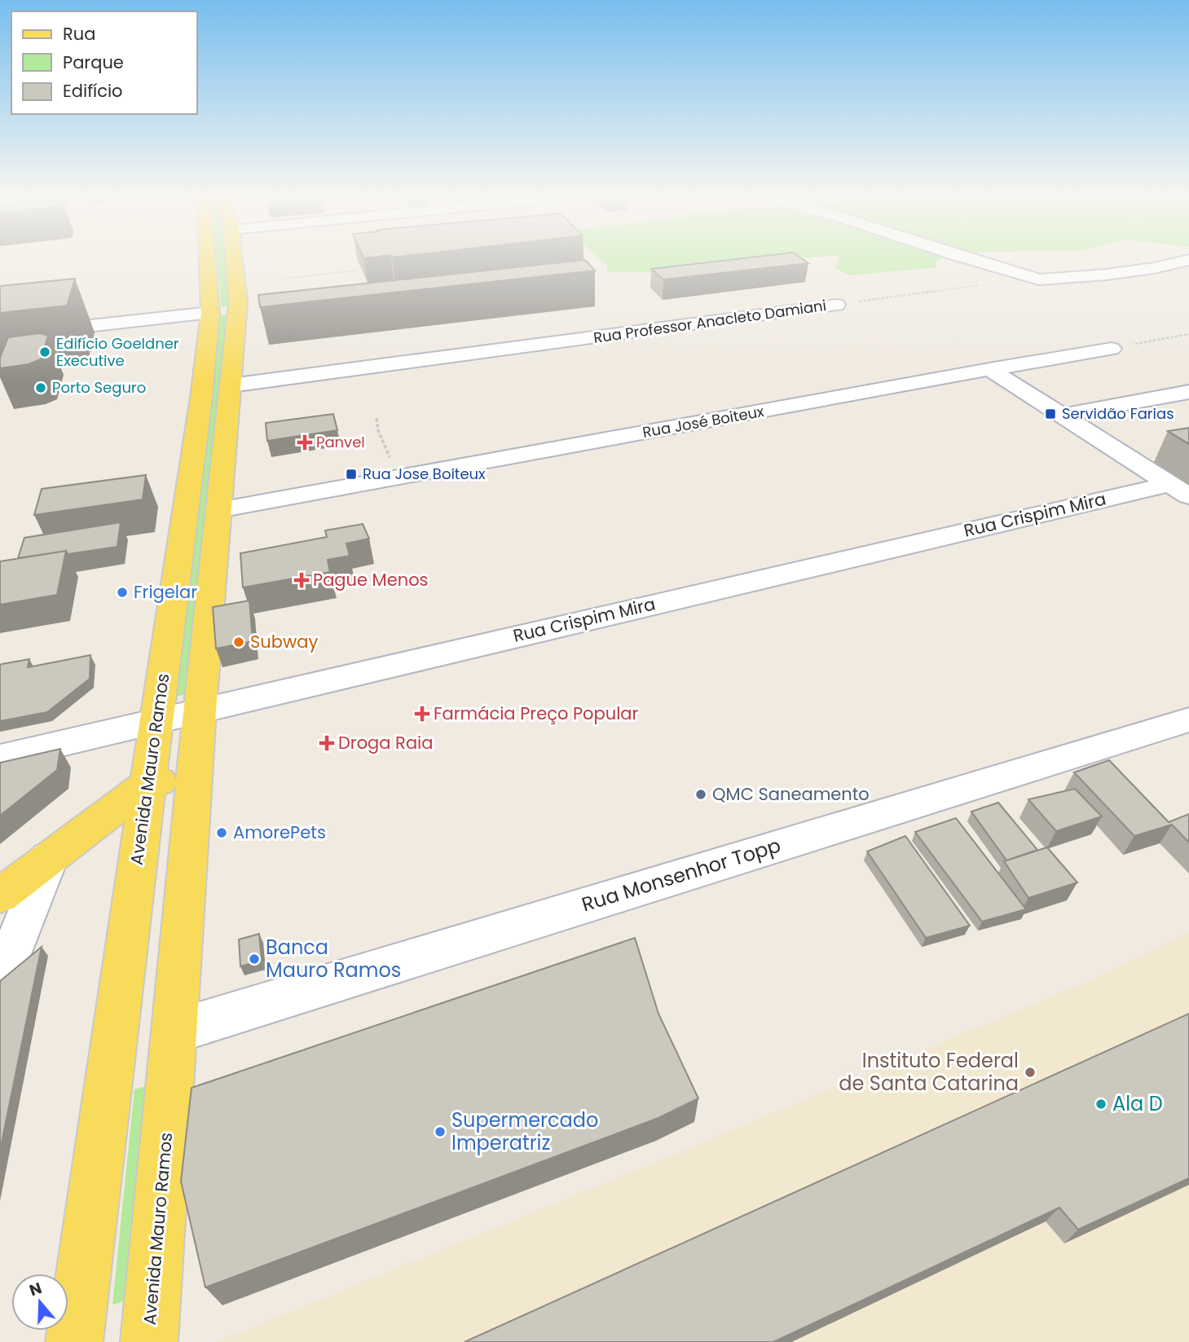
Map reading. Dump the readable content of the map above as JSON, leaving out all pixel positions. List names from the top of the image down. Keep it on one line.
{"streets":{"main road":["Avenida Mauro Ramos"],"street":["Rua Professor Anacleto Damiani","Rua José Boiteux","Rua Crispim Mira","Rua Monsenhor Topp"]},"crossings":[["Rua Professor Anacleto Damiani","Avenida Mauro Ramos"],["Rua José Boiteux","Avenida Mauro Ramos"],["Rua Crispim Mira","Avenida Mauro Ramos"],["Avenida Mauro Ramos","Rua Monsenhor Topp"]],"places":{"other":["Edifício Goeldner Executive","Porto Seguro","Frigelar","Subway","QMC Saneamento","AmorePets","Banca Mauro Ramos","Instituto Federal de Santa Catarina","Ala D","Supermercado Imperatriz"],"transit":["Servidão Farias","Rua Jose Boiteux"],"health":["Panvel","Pague Menos","Farmácia Preço Popular","Droga Raia"]},"legend":["Rua","Parque","Edifício"],"north":"top"}
